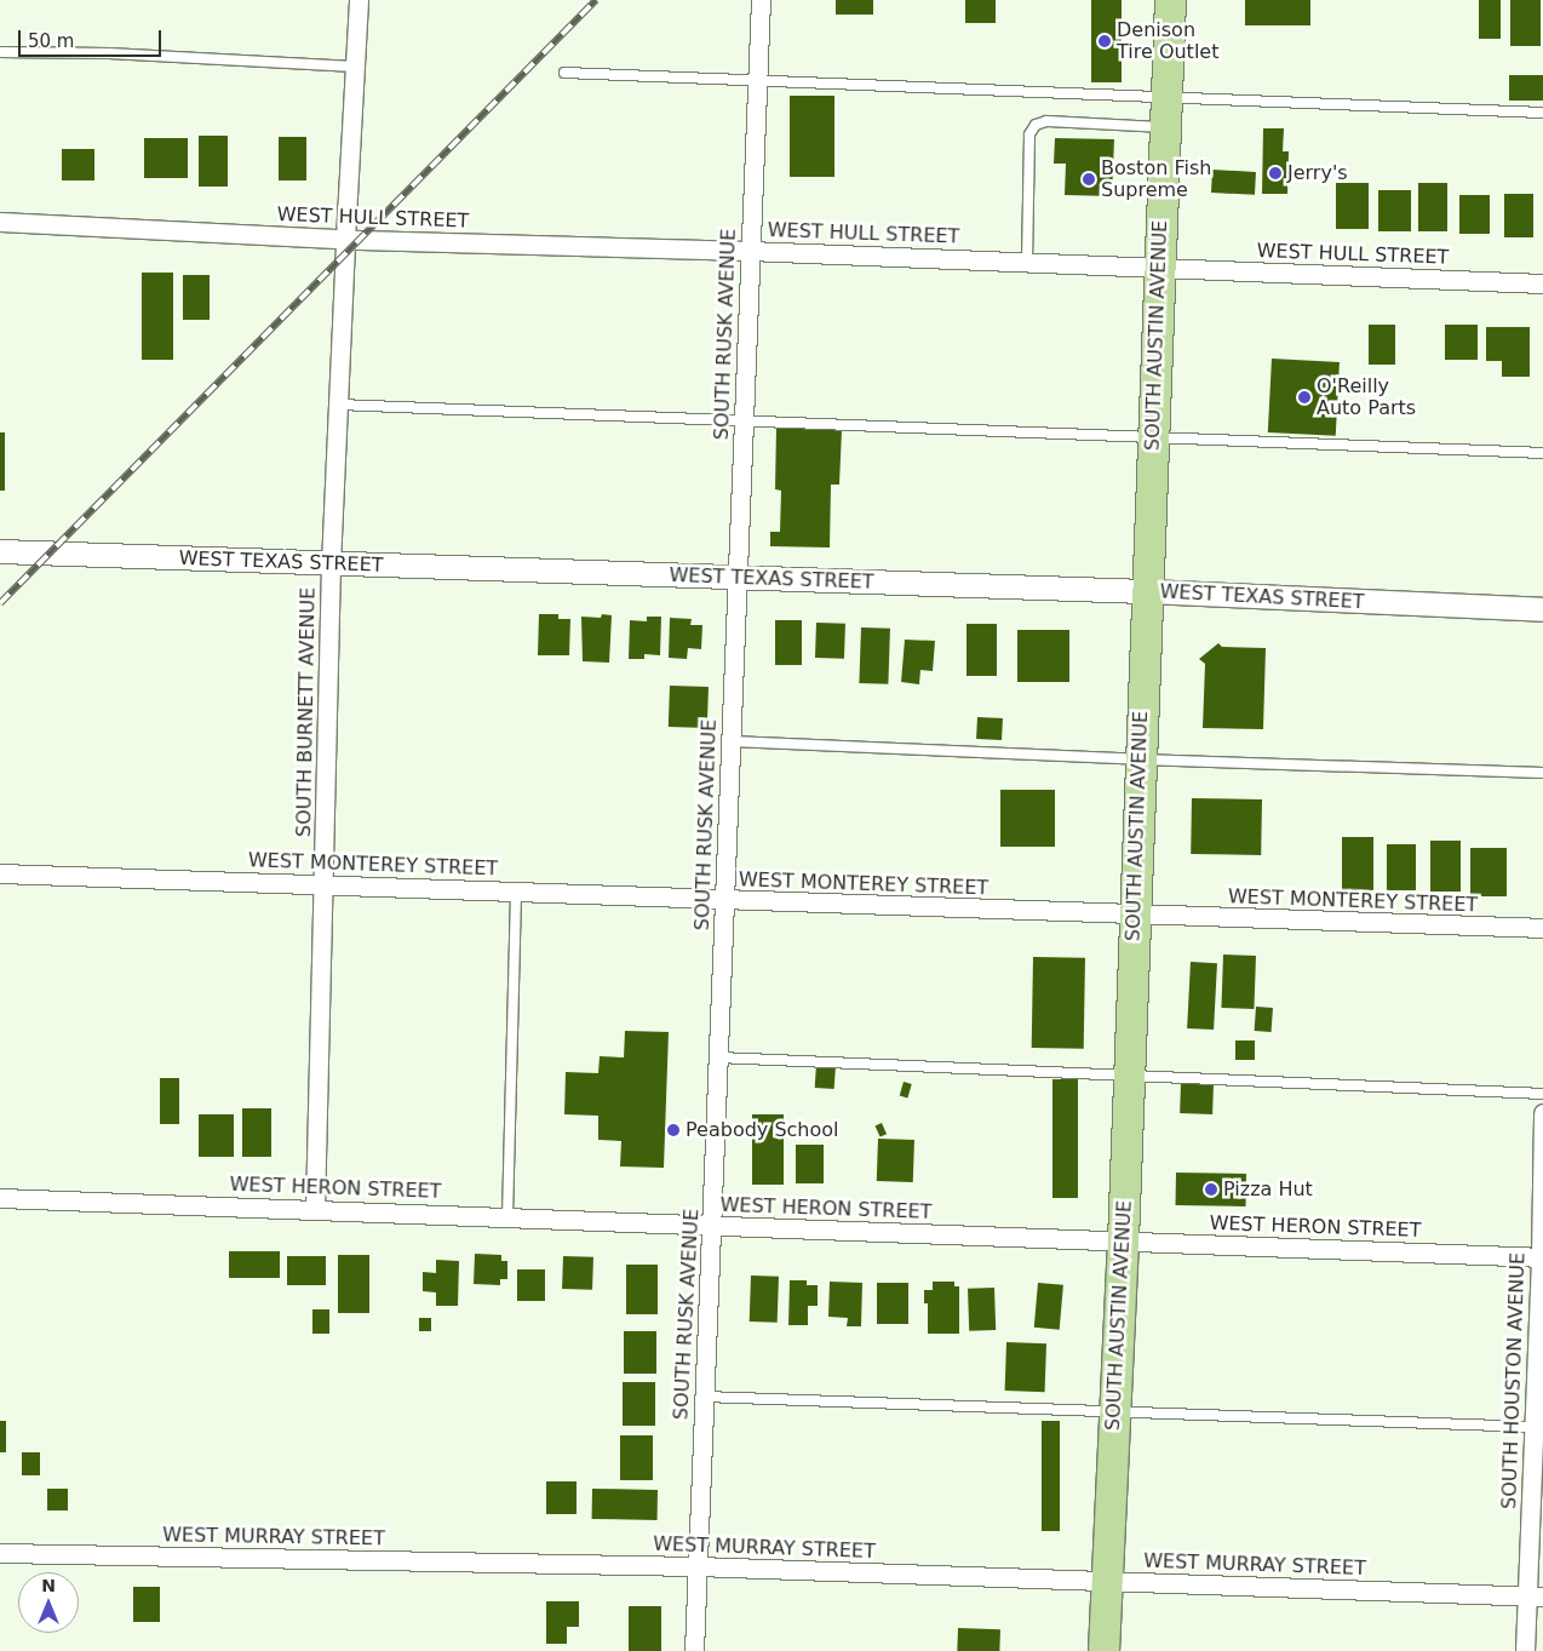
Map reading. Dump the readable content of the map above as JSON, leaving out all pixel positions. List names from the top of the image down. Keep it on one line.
{"streets":{"highway":["SOUTH AUSTIN AVENUE"],"street":["WEST HULL STREET","SOUTH RUSK AVENUE","WEST TEXAS STREET","SOUTH BURNETT AVENUE","WEST MONTEREY STREET","WEST HERON STREET","SOUTH HOUSTON AVENUE","WEST MURRAY STREET"]},"crossings":[["WEST HULL STREET","SOUTH RUSK AVENUE"],["WEST HULL STREET","SOUTH AUSTIN AVENUE"],["WEST HULL STREET","SOUTH BURNETT AVENUE"],["SOUTH RUSK AVENUE","WEST TEXAS STREET"],["SOUTH RUSK AVENUE","WEST MONTEREY STREET"],["SOUTH RUSK AVENUE","WEST HERON STREET"],["SOUTH RUSK AVENUE","WEST MURRAY STREET"],["SOUTH AUSTIN AVENUE","WEST TEXAS STREET"],["SOUTH AUSTIN AVENUE","WEST MONTEREY STREET"],["SOUTH AUSTIN AVENUE","WEST HERON STREET"],["SOUTH AUSTIN AVENUE","WEST MURRAY STREET"],["WEST TEXAS STREET","SOUTH BURNETT AVENUE"],["SOUTH BURNETT AVENUE","WEST MONTEREY STREET"],["SOUTH BURNETT AVENUE","WEST HERON STREET"],["WEST HERON STREET","SOUTH HOUSTON AVENUE"],["SOUTH HOUSTON AVENUE","WEST MURRAY STREET"]],"places":["Denison Tire Outlet","Jerry's","Boston Fish Supreme","O'Reilly Auto Parts","Peabody School","Pizza Hut"],"scale_bar":"50 m","north":"top"}
